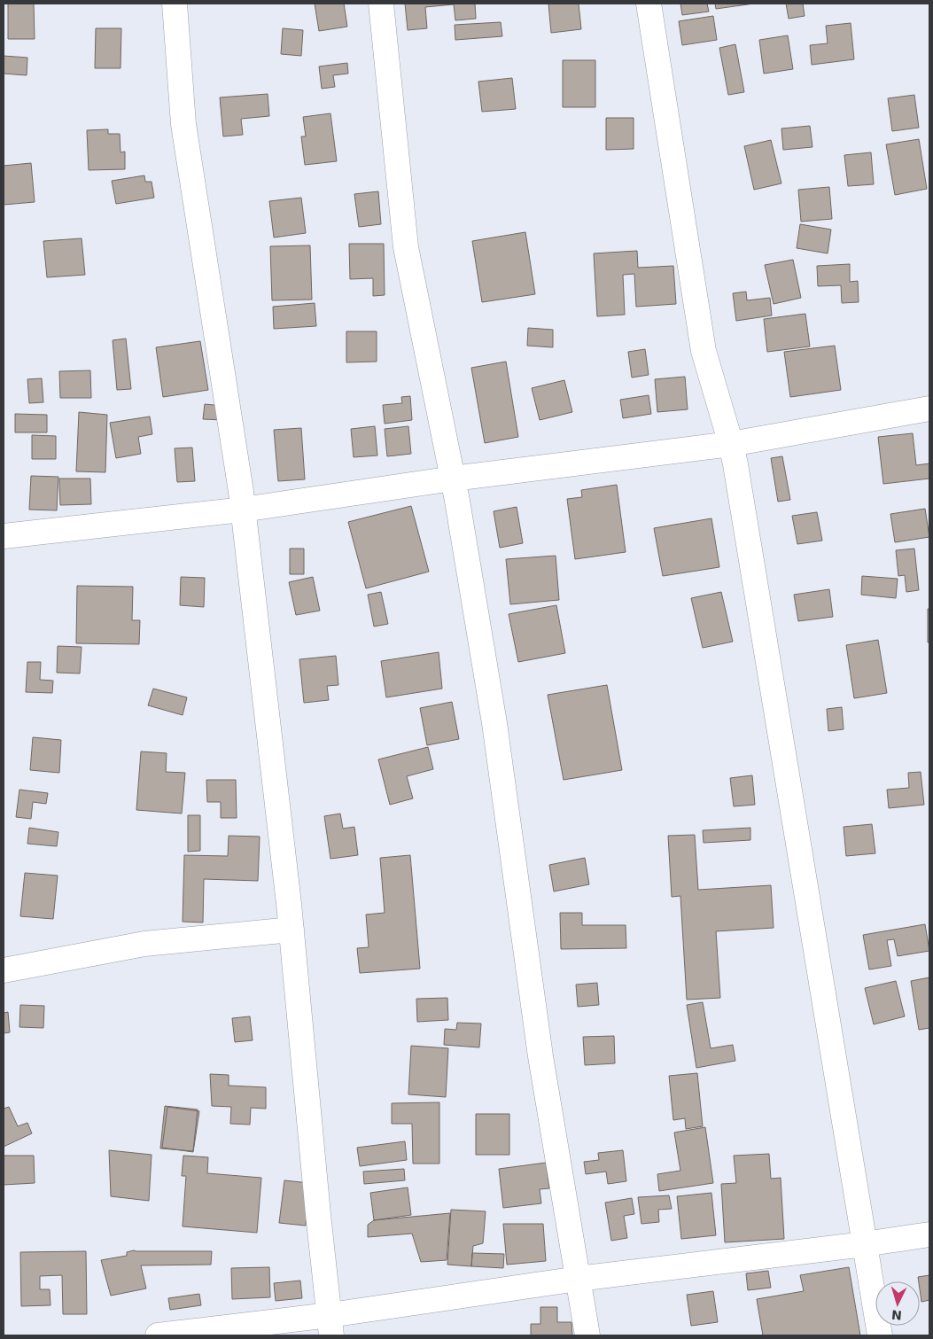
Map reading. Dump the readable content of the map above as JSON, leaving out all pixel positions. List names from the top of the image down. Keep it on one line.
{"north":"bottom"}
